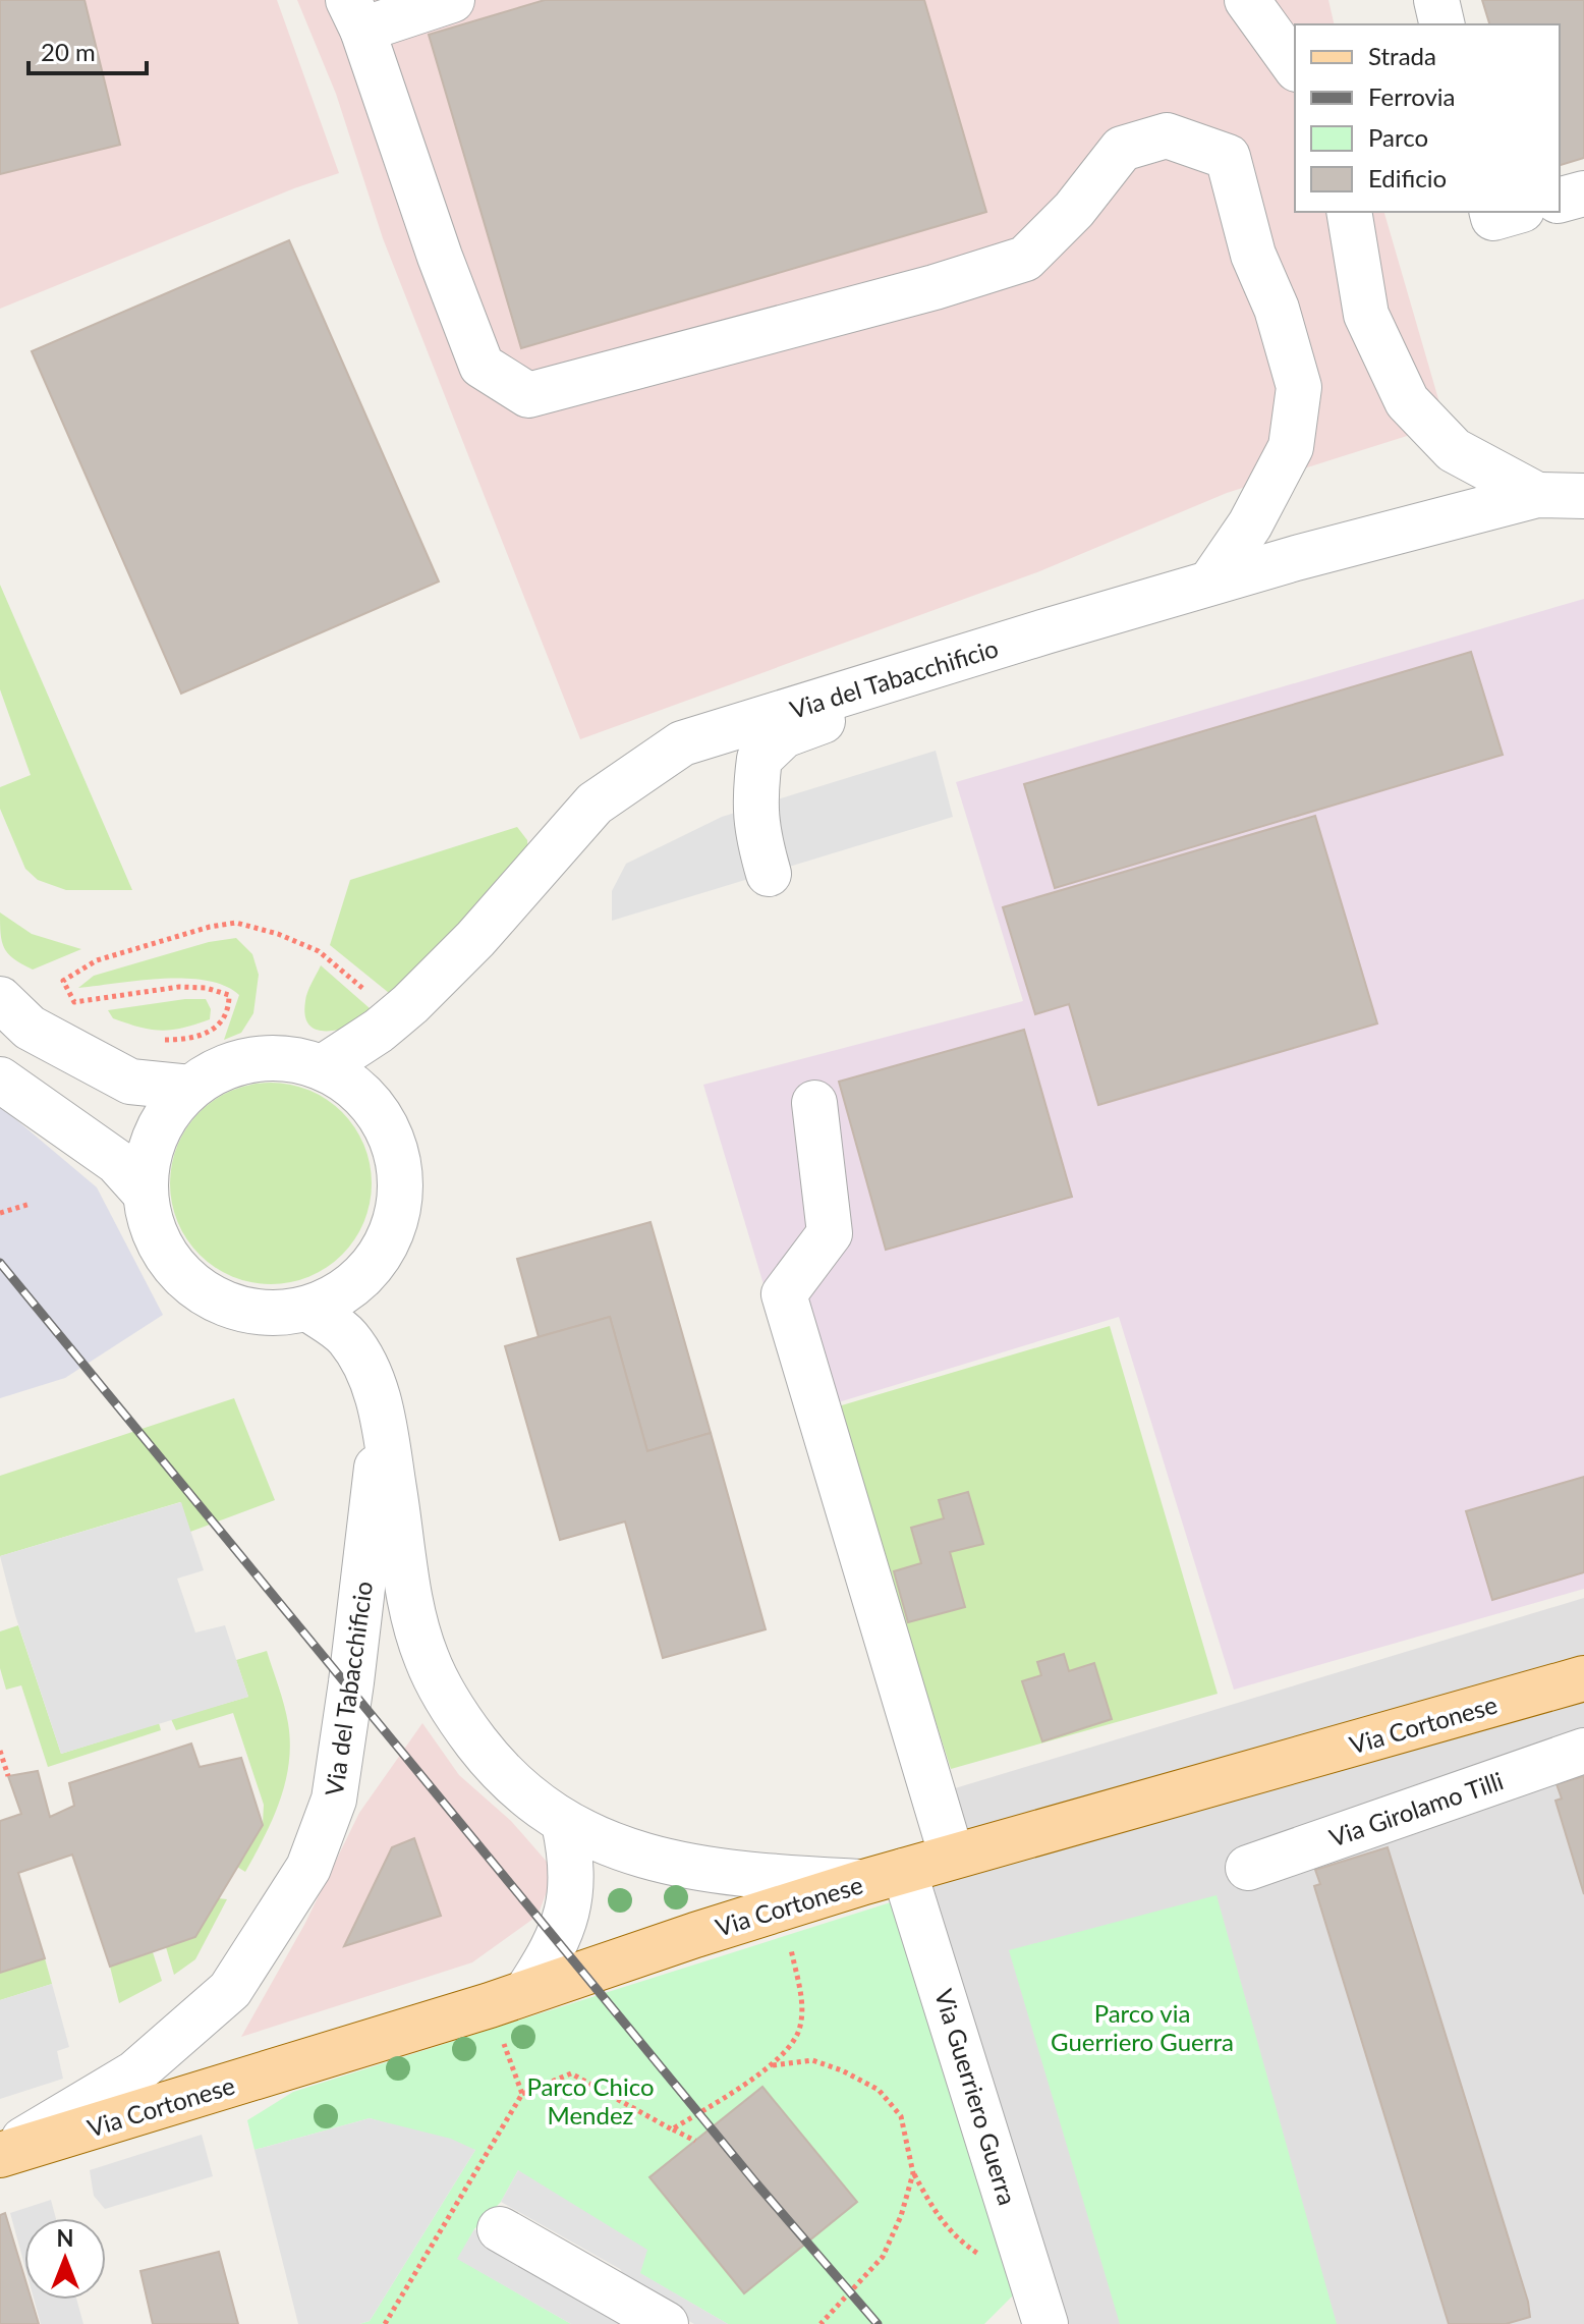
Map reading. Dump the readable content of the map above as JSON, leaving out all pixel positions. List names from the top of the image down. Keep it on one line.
{"streets":{"main road":["Via Cortonese"],"street":["Via del Tabacchificio","Via Girolamo Tilli","Via Guerriero Guerra"]},"crossings":[["Via del Tabacchificio","Via Cortonese"],["Via del Tabacchificio","Via Guerriero Guerra"],["Via Cortonese","Via Guerriero Guerra"]],"parks":["Parco via Guerriero Guerra","Parco Chico Mendez"],"legend":["Strada","Ferrovia","Parco","Edificio"],"scale_bar":"20 m","north":"top"}
